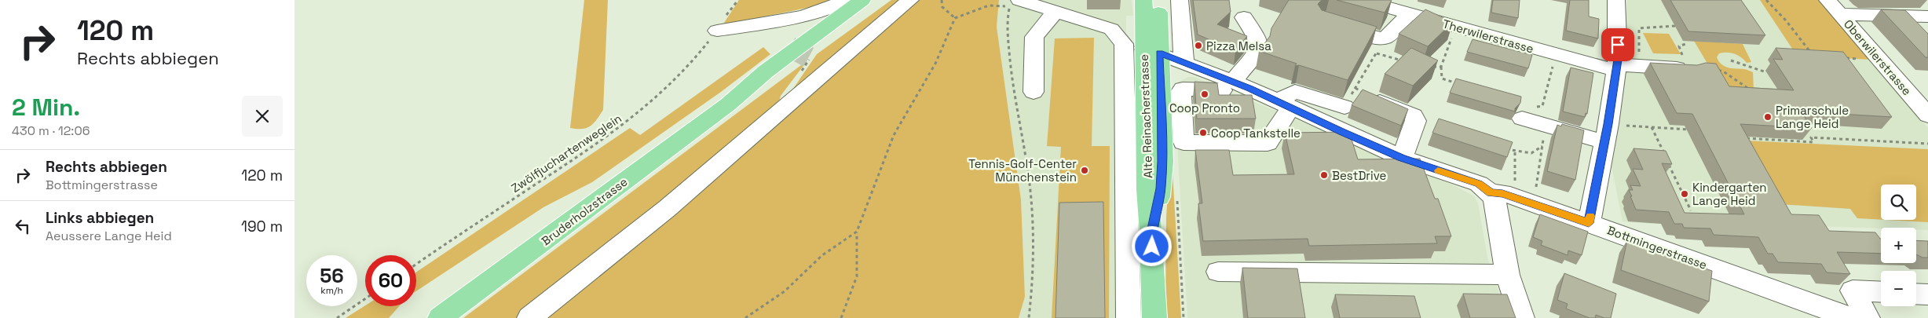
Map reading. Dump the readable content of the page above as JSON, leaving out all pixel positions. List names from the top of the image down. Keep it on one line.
{"streets":{"main road":["Alte Reinacherstrasse","Bruderholzstrasse"],"street":["Therwilerstrasse","Oberwilerstrasse","Bottmingerstrasse"],"path":["Zwölfjuchartenweglein"]},"crossings":[["Alte Reinacherstrasse","Bottmingerstrasse"]],"places":["Pizza Melsa","Coop Pronto","Primarschule Lange Heid","Coop Tankstelle","Tennis-Golf-Center Münchenstein","BestDrive","Kindergarten Lange Heid"],"page":{"turn":["120 m","Rechts abbiegen"],"heading":["2 Min.","430 m · 12:06"],"list":[{"name":"Rechts abbiegen","note":"Bottmingerstrasse","value":"120 m"},{"name":"Links abbiegen","note":"Aeussere Lange Heid","value":"190 m"}],"map_buttons":["+","−"],"speed":"56 km/h","limit":"60"}}
